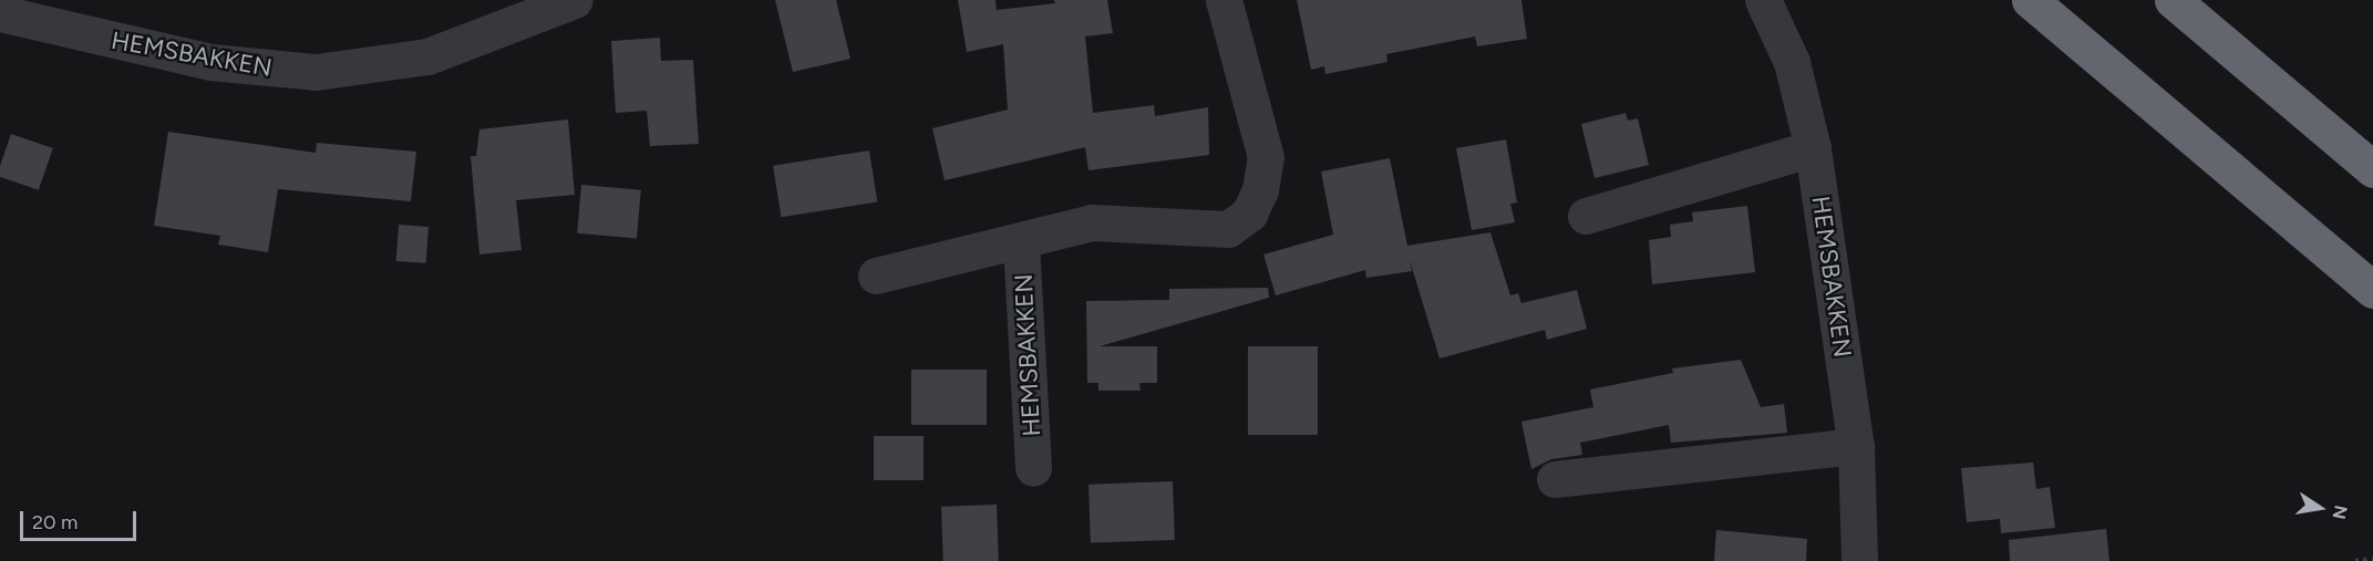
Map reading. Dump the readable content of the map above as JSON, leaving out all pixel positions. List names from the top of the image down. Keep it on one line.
{"streets":{"street":["HEMSBAKKEN"]},"scale_bar":"20 m","north":"right"}
